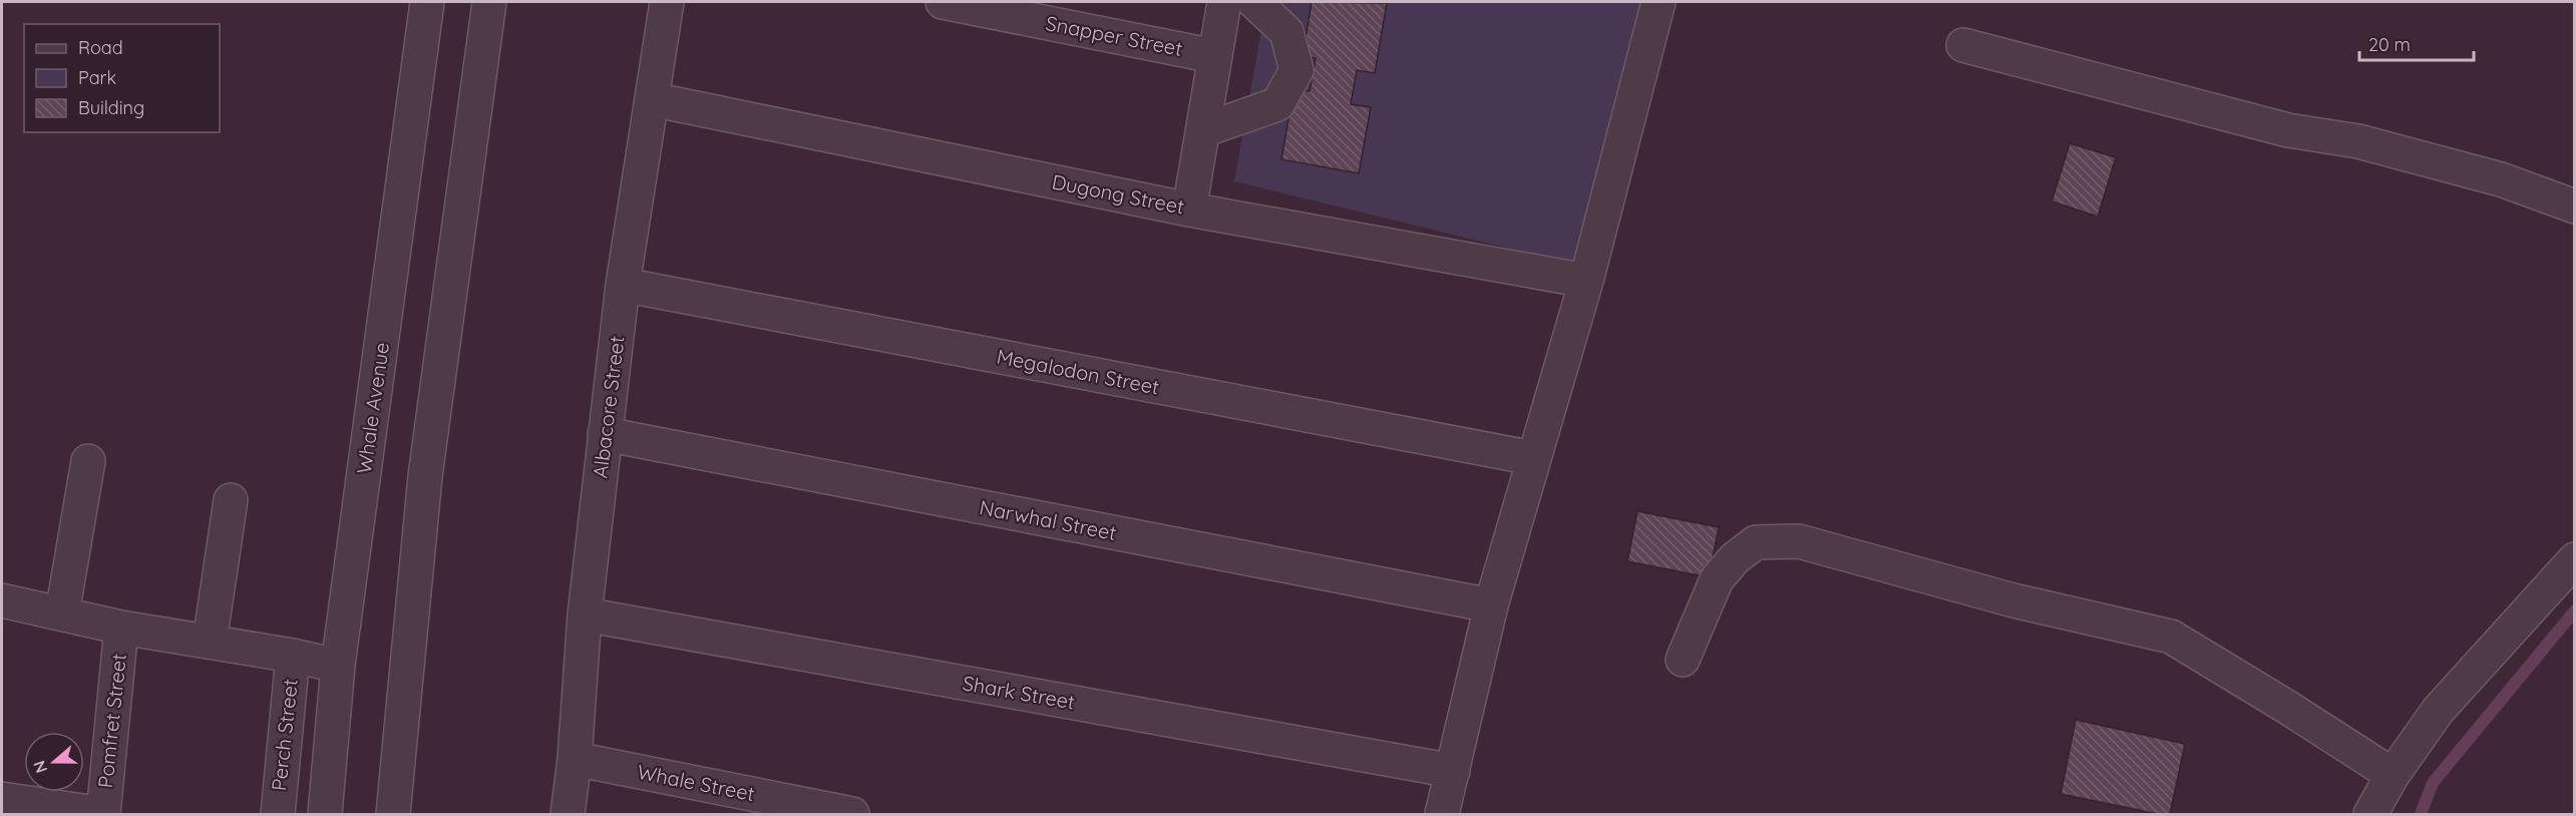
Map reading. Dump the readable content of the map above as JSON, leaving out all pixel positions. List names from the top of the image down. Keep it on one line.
{"streets":{"street":["Snapper Street","Dugong Street","Megalodon Street","Albacore Street","Whale Avenue","Narwhal Street","Shark Street","Pomfret Street","Perch Street","Whale Street"]},"crossings":[["Dugong Street","Albacore Street"],["Megalodon Street","Albacore Street"],["Albacore Street","Narwhal Street"],["Albacore Street","Shark Street"],["Albacore Street","Whale Street"]],"legend":["Road","Park","Building"],"scale_bar":"20 m","north":"left"}
